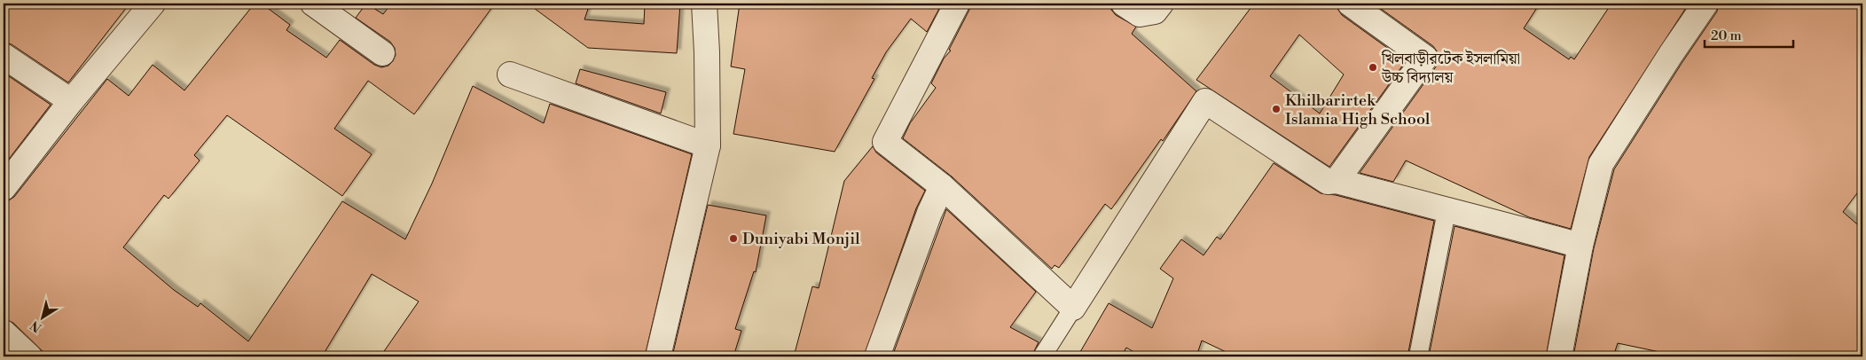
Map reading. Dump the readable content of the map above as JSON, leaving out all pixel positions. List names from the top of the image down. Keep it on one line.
{"places":["খিলবাড়ীরটেক ইসলামিয়া উচ্চ বিদ্যালয়","Khilbarirtek Islamia High School","Duniyabi Monjil"],"scale_bar":"20 m","north":"bottom left"}
